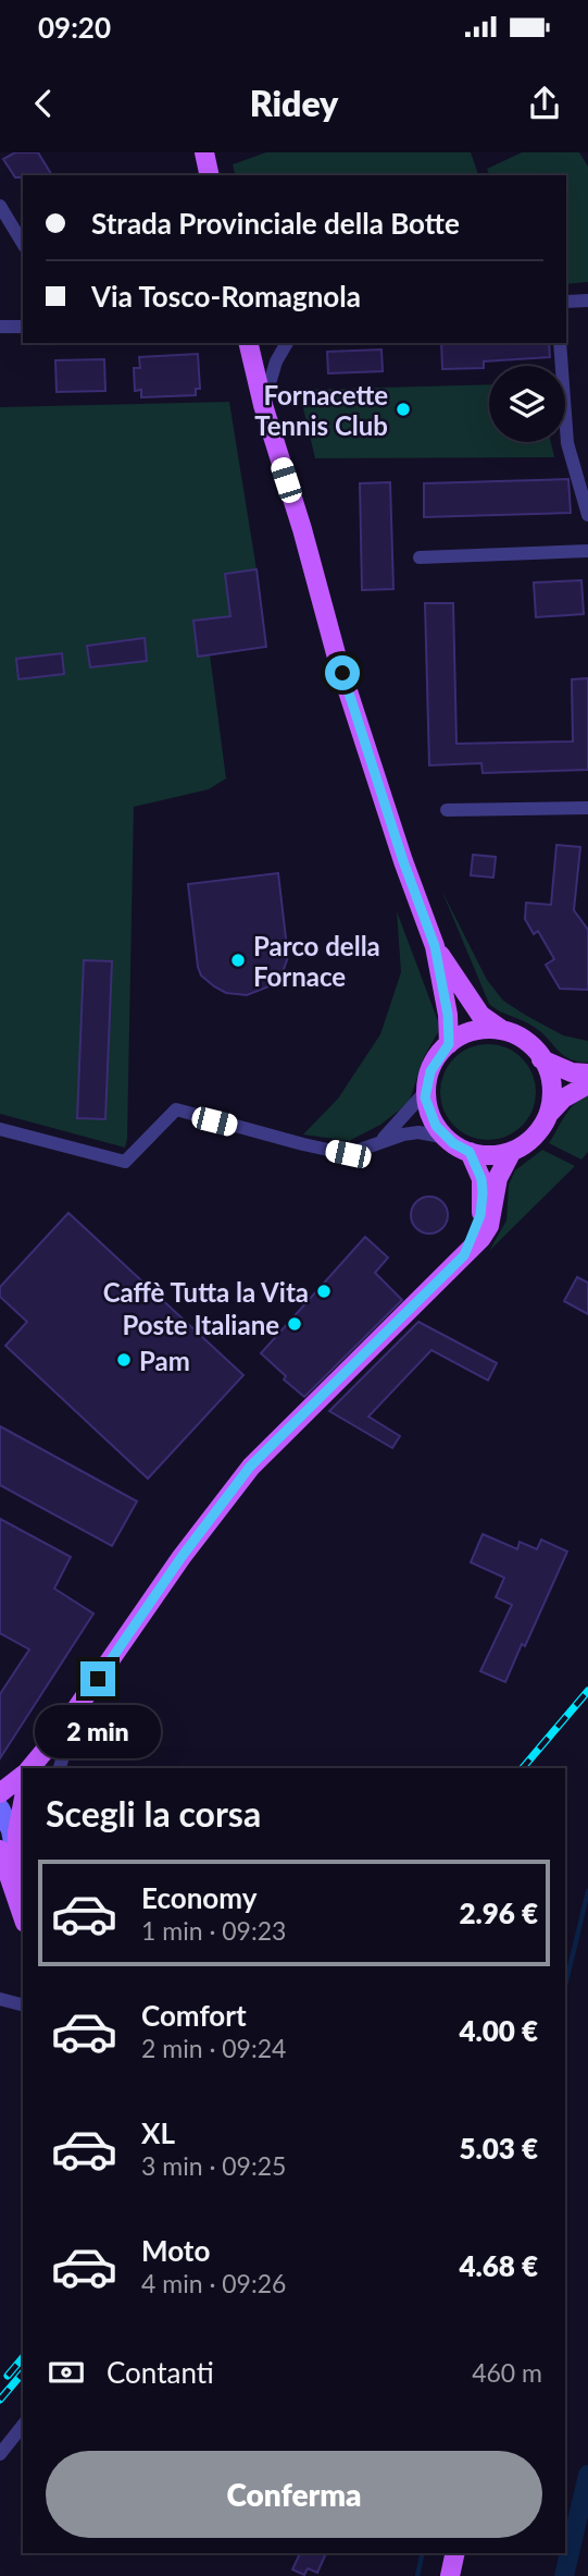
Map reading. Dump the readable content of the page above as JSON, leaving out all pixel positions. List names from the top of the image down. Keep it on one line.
{"places":["Fornacette Tennis Club","Parco della Fornace","Caffè Tutta la Vita","Poste Italiane","Pam"],"page":{"status":"09:20","header":"Ridey","banner":["Strada Provinciale della Botte","Via Tosco-Romagnola"],"bubble":"2 min","heading":"Scegli la corsa","list":[{"name":"Economy","note":"1 min · 09:23","value":"2.96 €"},{"name":"Comfort","note":"2 min · 09:24","value":"4.00 €"},{"name":"XL","note":"3 min · 09:25","value":"5.03 €"},{"name":"Moto","note":"4 min · 09:26","value":"4.68 €"}],"pay":["Contanti","460 m"],"buttons":"Conferma"}}
